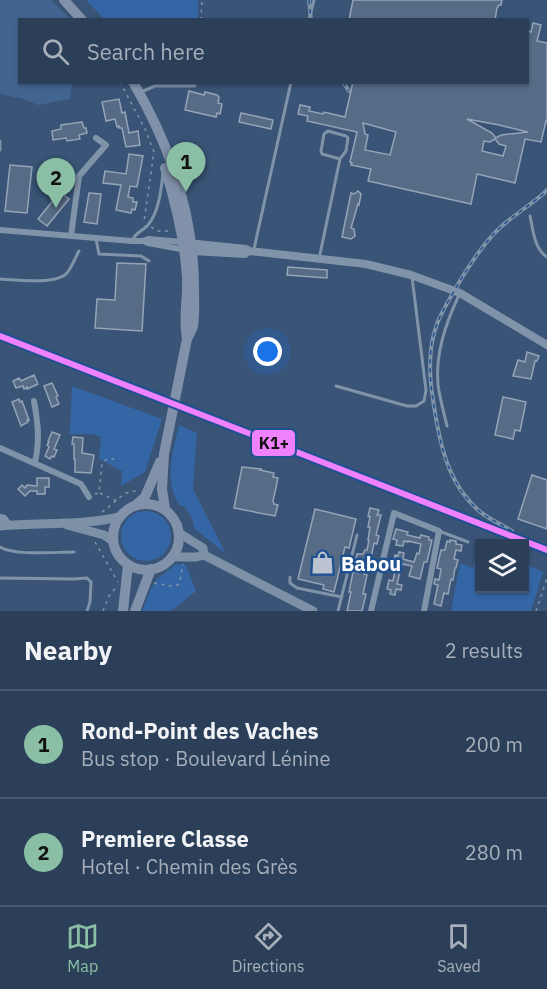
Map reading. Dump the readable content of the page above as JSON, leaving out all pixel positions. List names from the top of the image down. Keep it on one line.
{"places":{"shop":["Babou"]},"lines":["transit line K1+"],"page":{"search":"Search here","pins":["1","2"],"heading":["Nearby","2 results"],"list":[{"mark":"1","name":"Rond-Point des Vaches","note":"Bus stop · Boulevard Lénine","value":"200 m"},{"mark":"2","name":"Premiere Classe","note":"Hotel · Chemin des Grès","value":"280 m"}],"nav":["Map","Directions","Saved"]}}
